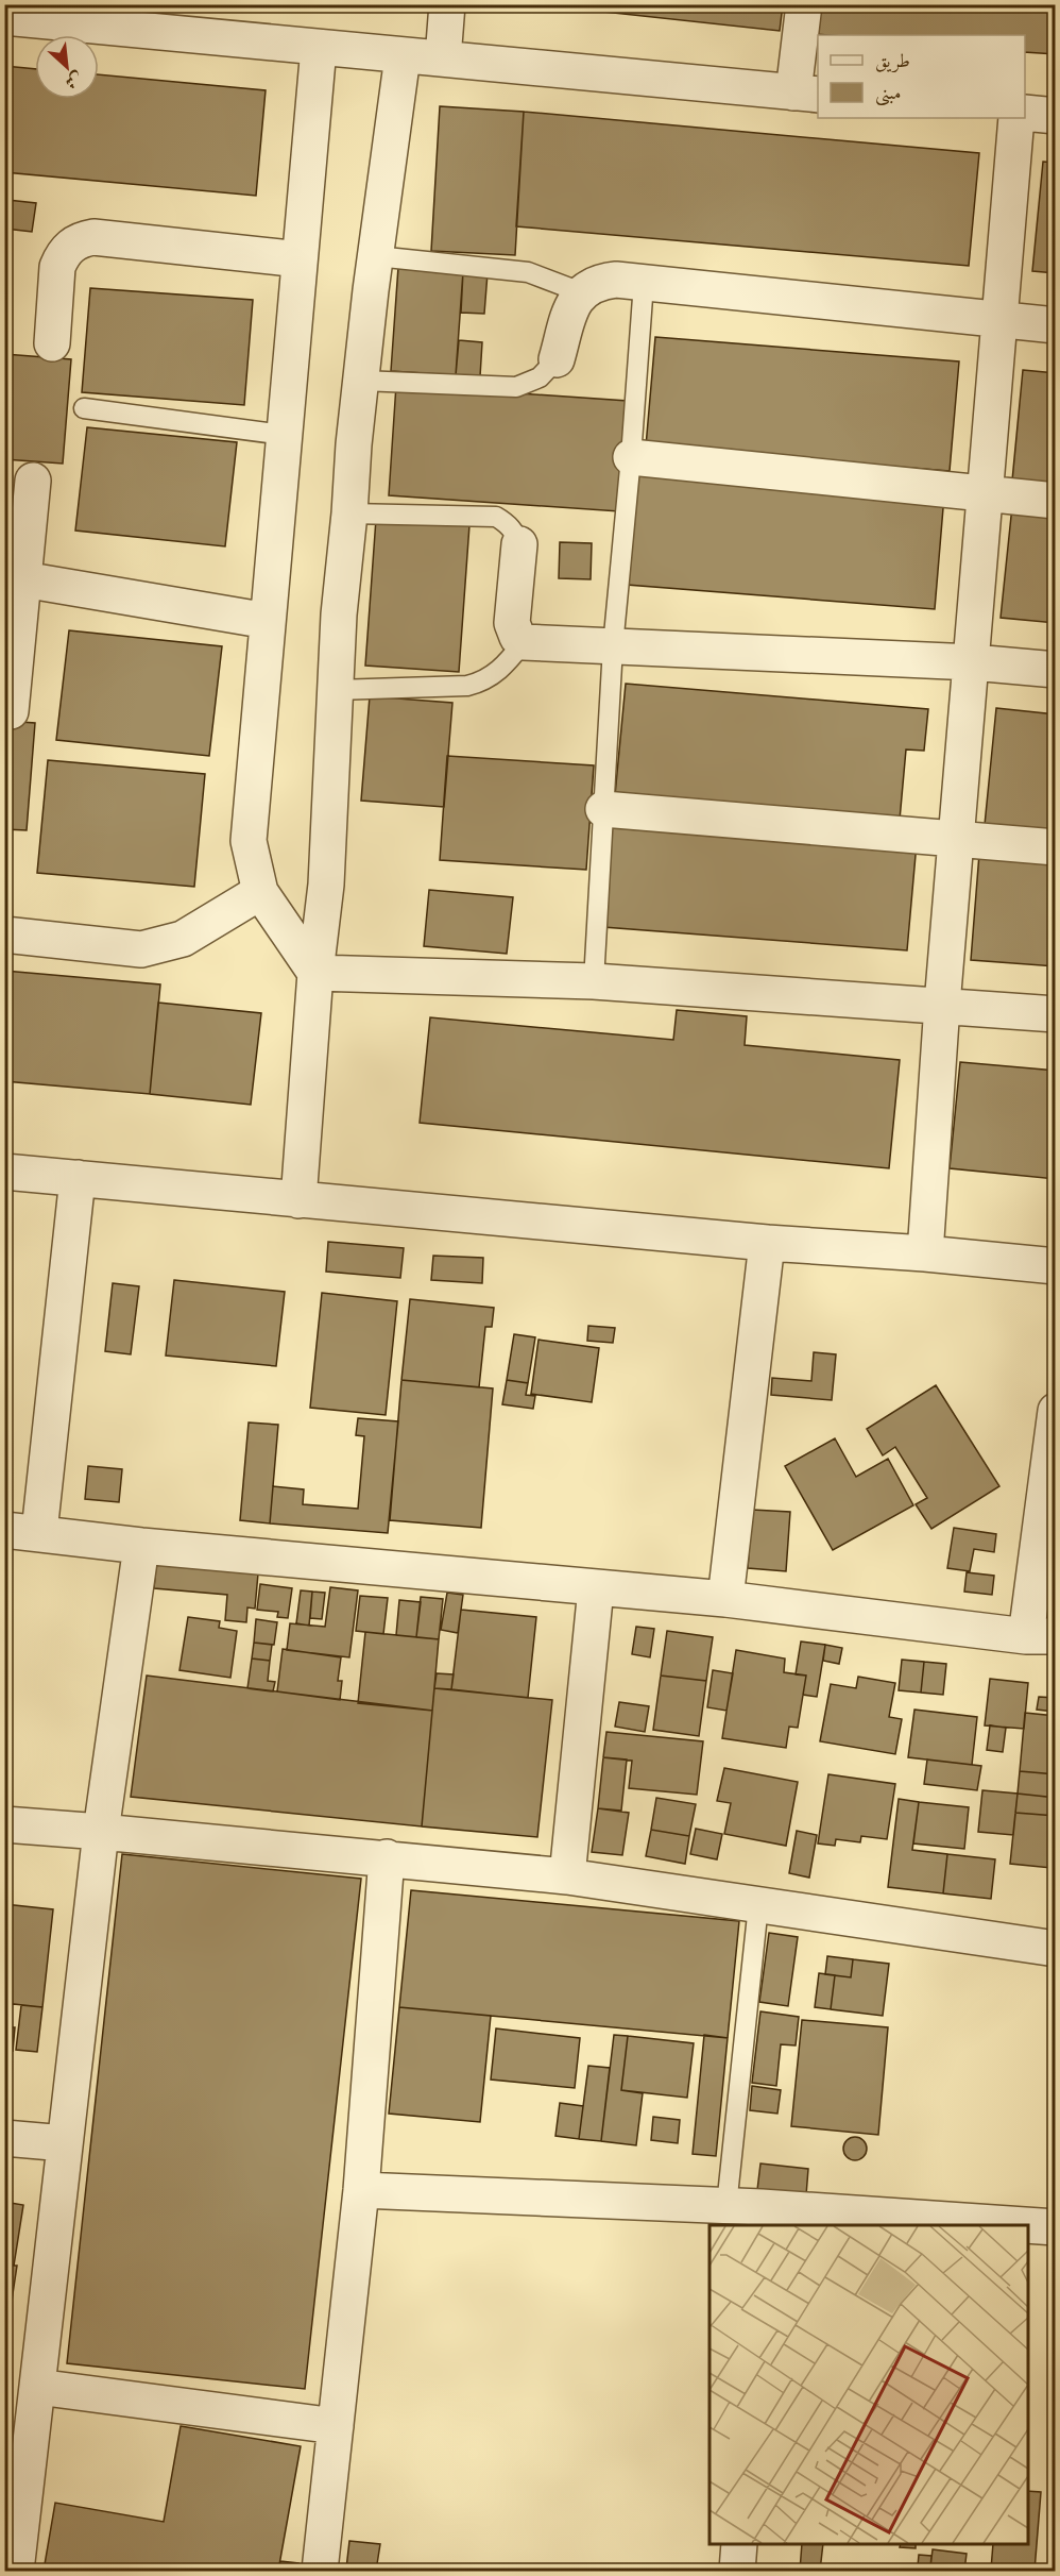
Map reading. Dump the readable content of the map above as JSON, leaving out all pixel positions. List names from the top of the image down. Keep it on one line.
{"legend":["طريق","مبنى"],"north":"bottom right"}
